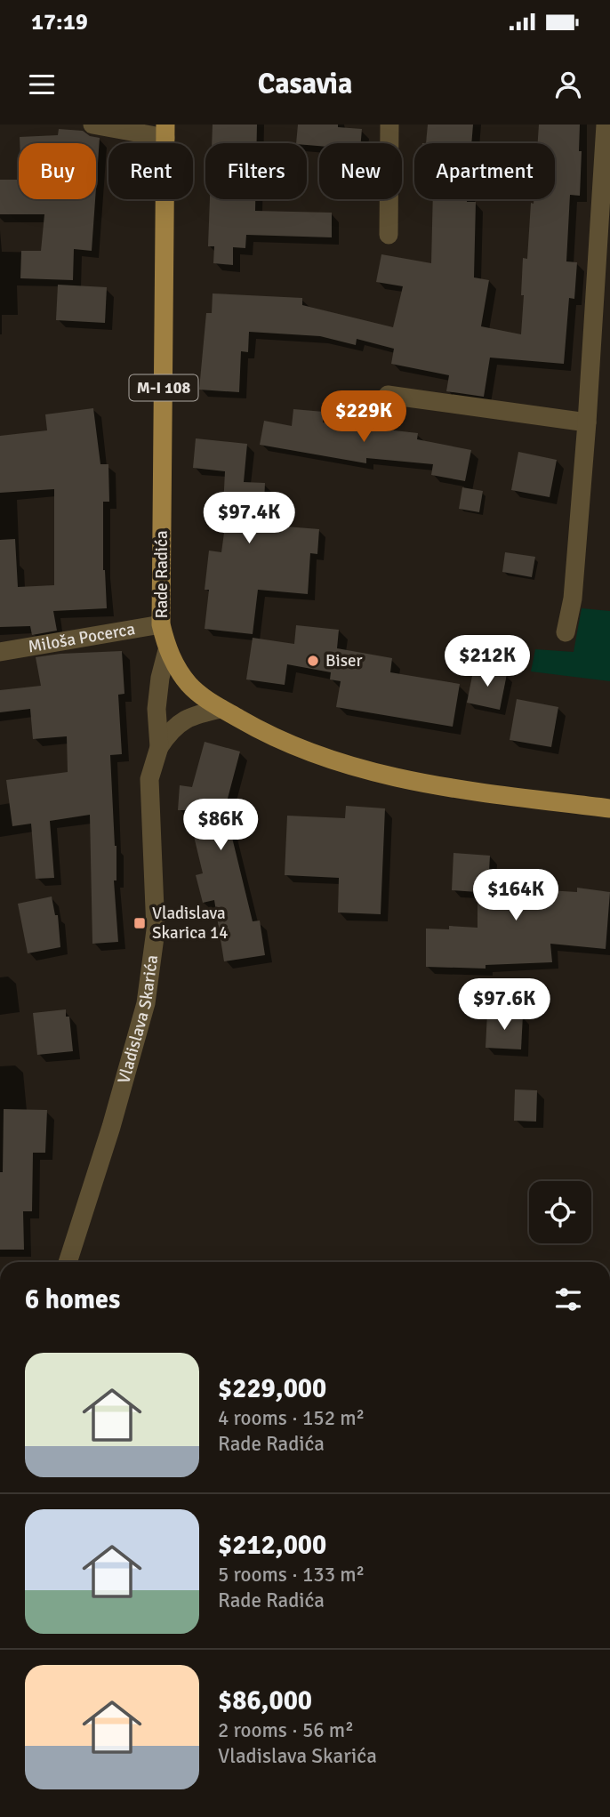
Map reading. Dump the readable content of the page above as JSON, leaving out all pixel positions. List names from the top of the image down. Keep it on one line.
{"streets":{"main road":["M-I 108","Rade Radića"],"street":["Miloša Pocerca","Vladislava Skarića"]},"crossings":[["Rade Radića","Miloša Pocerca"],["Rade Radića","Vladislava Skarića"]],"places":{"other":["Biser"],"transit":["Vladislava Skarica 14"]},"page":{"status":"17:19","header":"Casavia","chip":["Buy","Rent","Filters","New","Apartment"],"price":["$229K","$97.4K","$212K","$86K","$164K","$97.6K"],"heading":"6 homes","list":[{"name":"$229,000","note":"4 rooms · 152 m² · Rade Radića"},{"name":"$212,000","note":"5 rooms · 133 m² · Rade Radića"},{"name":"$86,000","note":"2 rooms · 56 m² · Vladislava Skarića"}]}}
